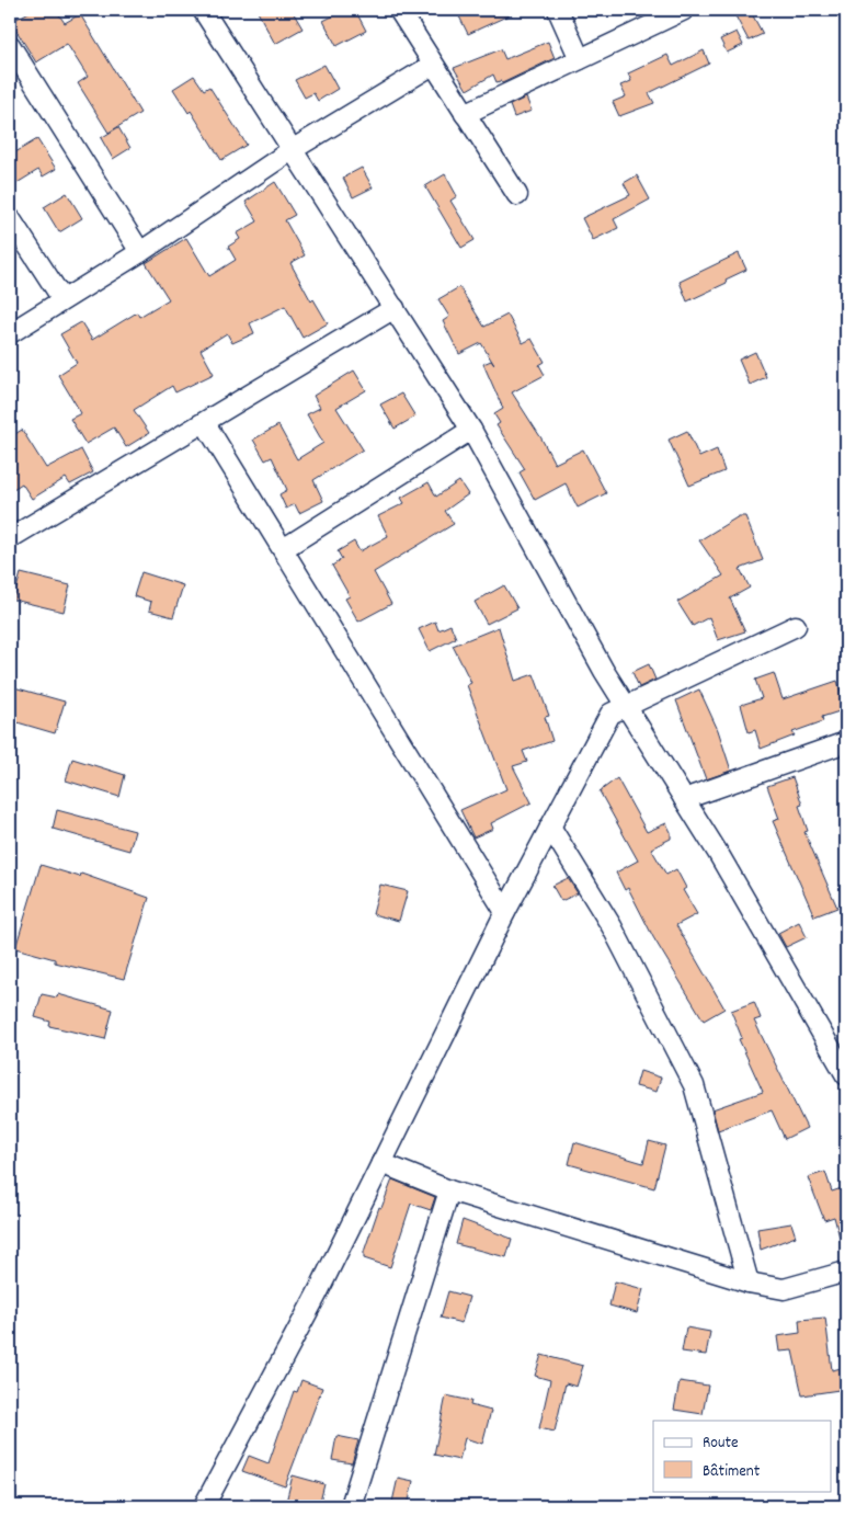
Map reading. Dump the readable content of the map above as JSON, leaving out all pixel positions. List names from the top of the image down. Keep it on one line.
{"legend":["Route","Bâtiment"]}
